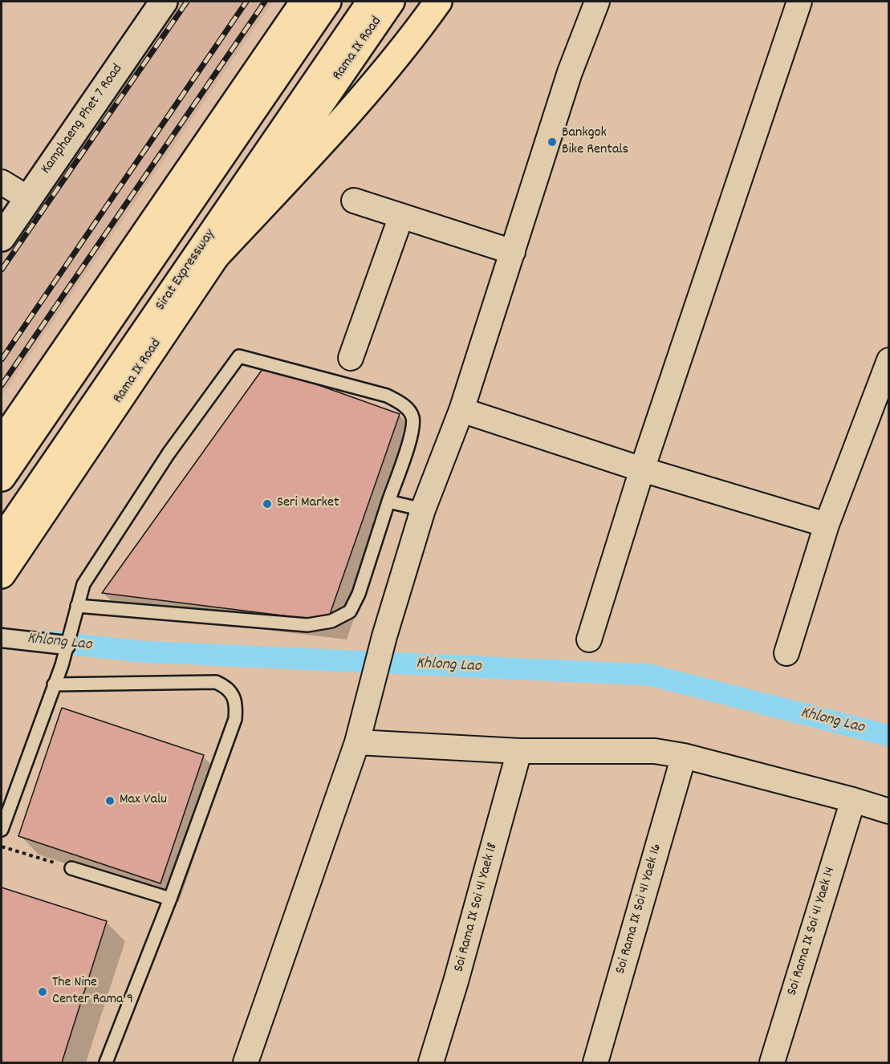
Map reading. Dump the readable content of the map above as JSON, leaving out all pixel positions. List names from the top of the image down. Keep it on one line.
{"streets":{"main road":["Rama IX Road","Sirat Expressway"],"street":["Kamphaeng Phet 7 Road","Soi Rama IX Soi 41 Yaek 18","Soi Rama IX Soi 41 Yaek 16","Soi Rama IX Soi 41 Yaek 14"]},"water":["Khlong Lao"],"places":["Bankgok Bike Rentals","Seri Market","Max Valu","The Nine Center Rama 9"]}
